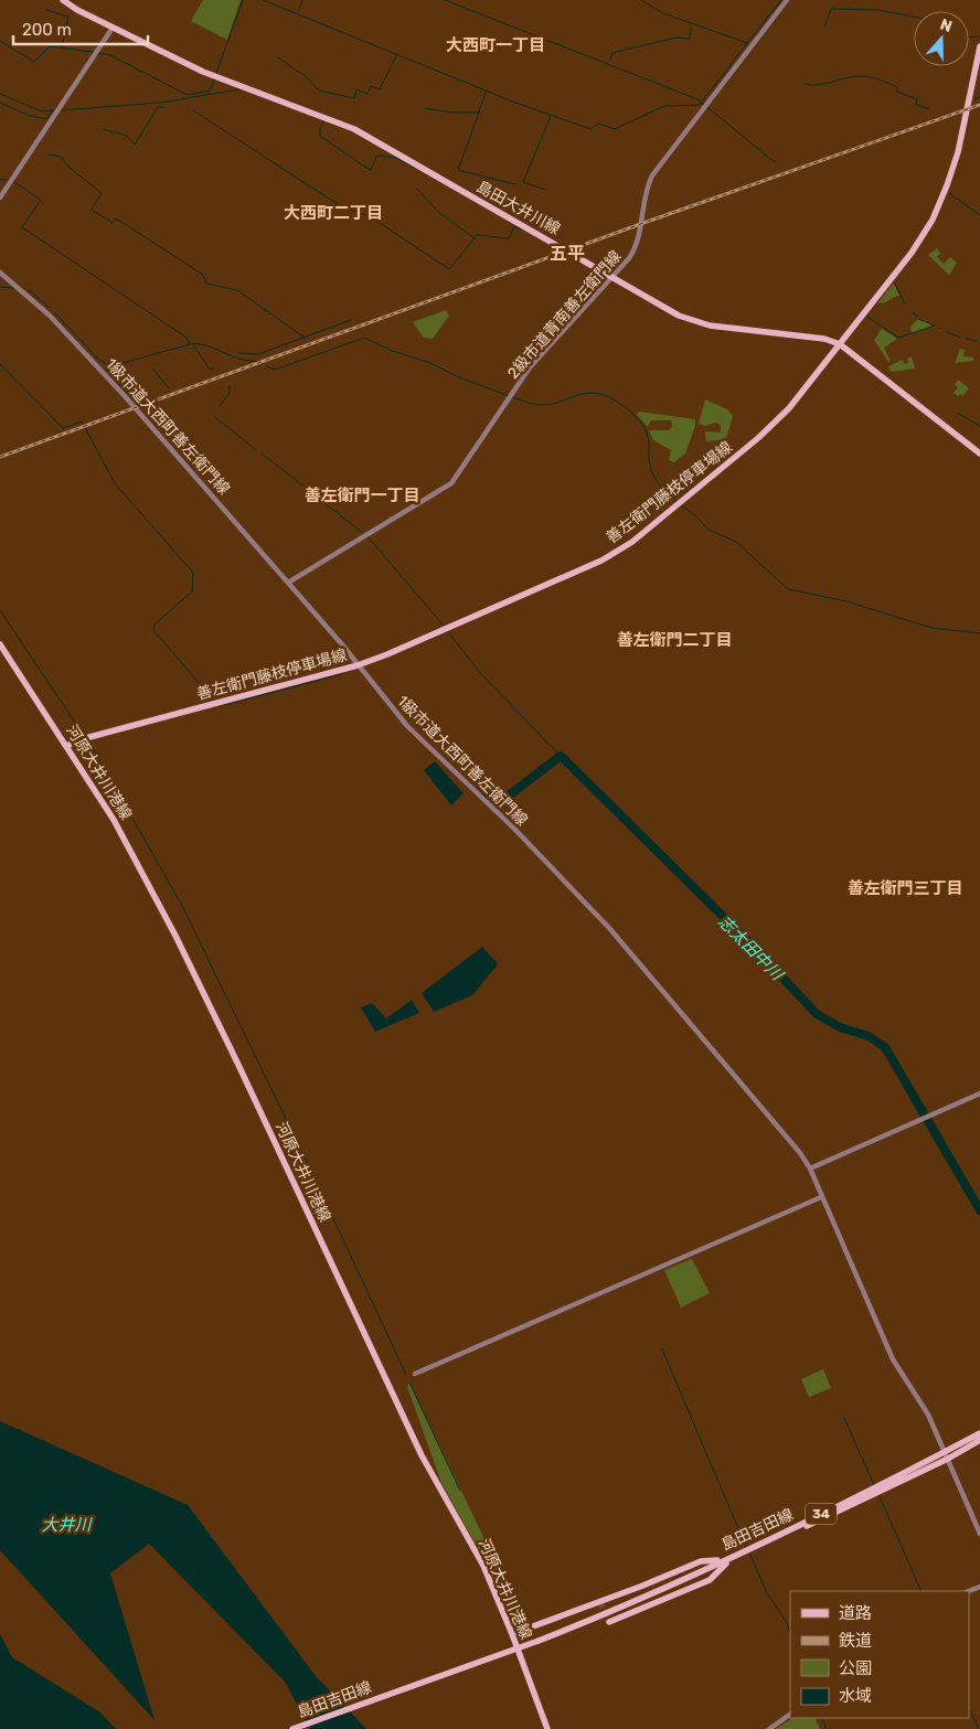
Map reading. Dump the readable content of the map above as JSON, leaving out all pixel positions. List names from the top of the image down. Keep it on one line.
{"streets":{"main road":["島田大井川線","善左衛門藤枝停車場線","河原大井川港線","34","島田吉田線"],"street":["2級市道青南善左衛門線","1級市道大西町善左衛門線"]},"crossings":[["島田大井川線","2級市道青南善左衛門線"],["島田大井川線","善左衛門藤枝停車場線"],["2級市道青南善左衛門線","1級市道大西町善左衛門線"],["1級市道大西町善左衛門線","善左衛門藤枝停車場線"],["1級市道大西町善左衛門線","島田吉田線"],["善左衛門藤枝停車場線","河原大井川港線"]],"districts":["大西町一丁目","大西町二丁目","五平","善左衛門一丁目","善左衛門二丁目","善左衛門三丁目"],"water":["志太田中川","大井川"],"legend":["道路","鉄道","公園","水域"],"scale_bar":"200 m","north":"top"}
